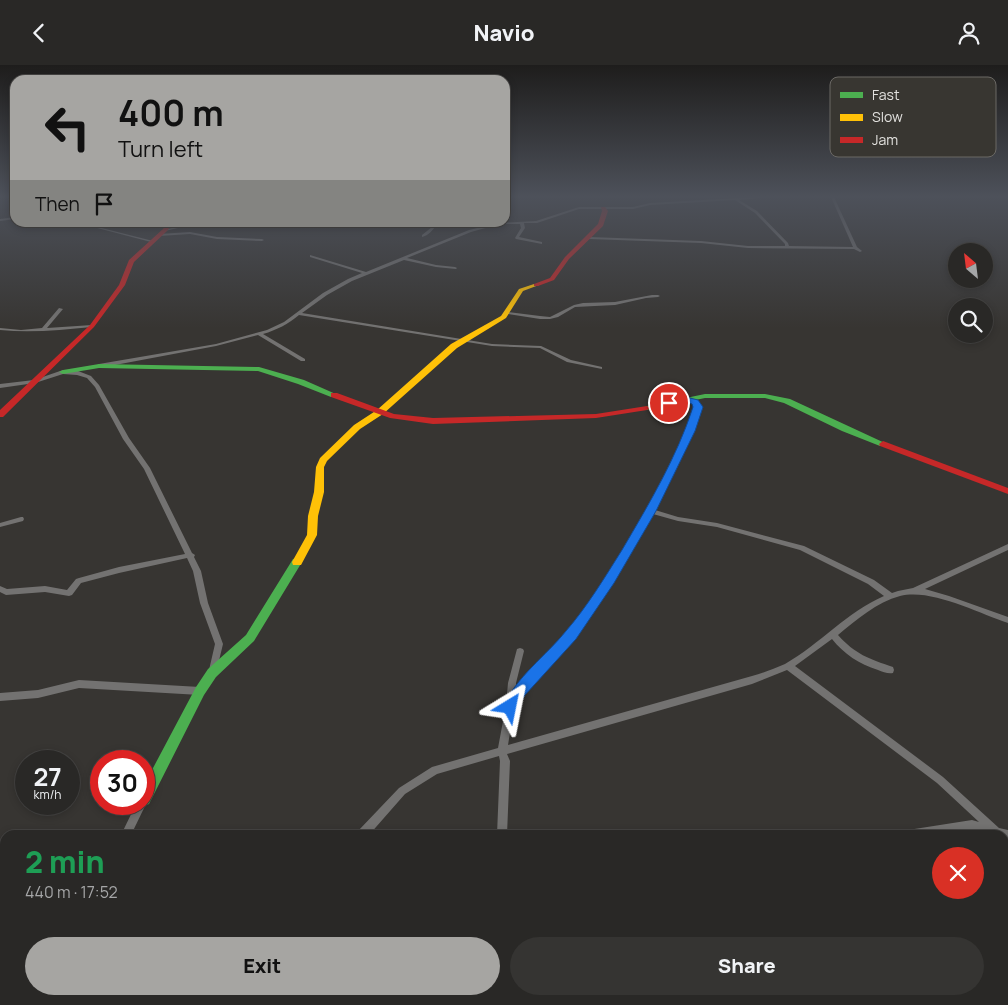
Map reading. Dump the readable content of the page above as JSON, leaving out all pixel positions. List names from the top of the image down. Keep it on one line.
{"legend":["Fast","Slow","Jam"],"north":"top left","page":{"header":"Navio","turn":["400 m","Turn left"],"then":"Then","speed":"27 km/h","limit":"30","heading":["2 min","440 m · 17:52"],"buttons":["Exit","Share"]}}
